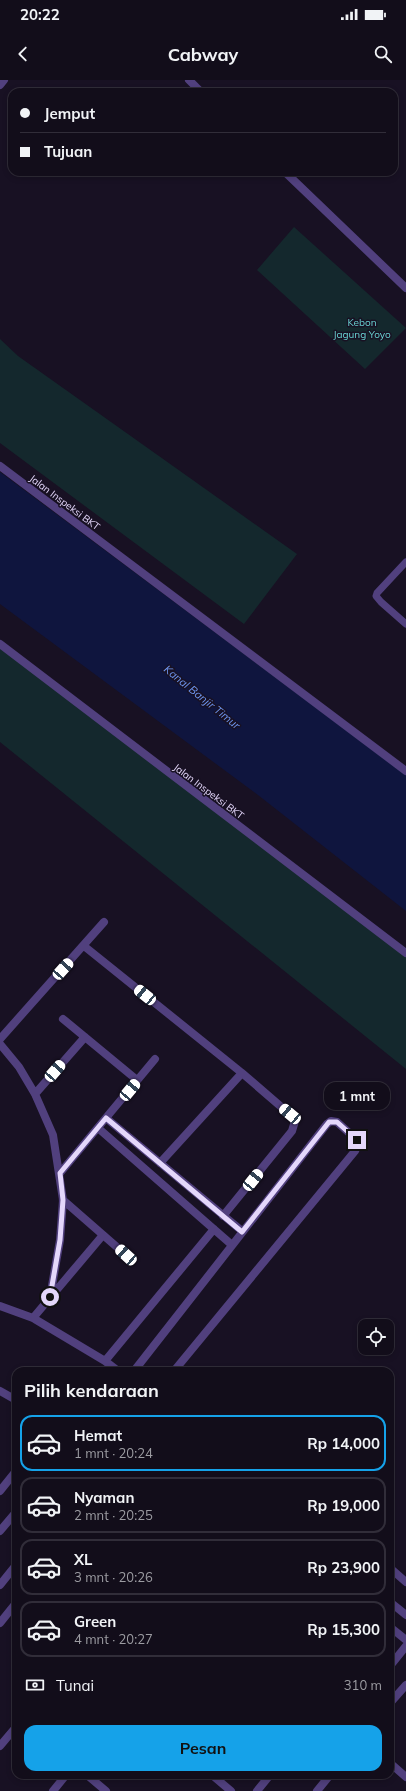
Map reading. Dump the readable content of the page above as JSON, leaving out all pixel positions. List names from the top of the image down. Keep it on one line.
{"streets":{"street":["Jalan Inspeksi BKT"]},"water":["Kanal Banjir Timur"],"parks":["Kebon Jagung Yoyo"],"page":{"status":"20:22","header":"Cabway","banner":["Jemput","Tujuan"],"bubble":"1 mnt","heading":"Pilih kendaraan","list":[{"name":"Hemat","note":"1 mnt · 20:24","value":"Rp 14,000"},{"name":"Nyaman","note":"2 mnt · 20:25","value":"Rp 19,000"},{"name":"XL","note":"3 mnt · 20:26","value":"Rp 23,900"},{"name":"Green","note":"4 mnt · 20:27","value":"Rp 15,300"}],"pay":["Tunai","310 m"],"buttons":"Pesan"}}
